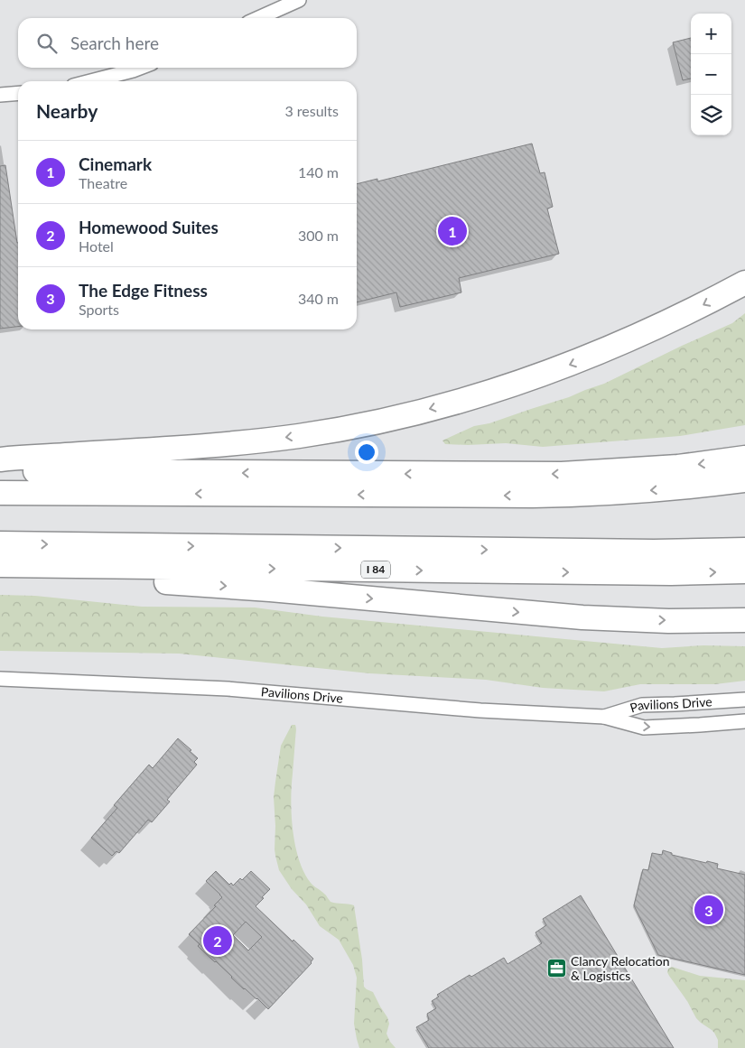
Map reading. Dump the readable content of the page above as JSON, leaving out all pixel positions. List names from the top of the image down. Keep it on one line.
{"streets":{"highway":["I 84"],"street":["Pavilions Drive"]},"places":{"office":["Clancy Relocation & Logistics"]},"page":{"map_buttons":["+","−"],"search":"Search here","heading":["Nearby","3 results"],"list":[{"mark":"1","name":"Cinemark","note":"Theatre","value":"140 m"},{"mark":"2","name":"Homewood Suites","note":"Hotel","value":"300 m"},{"mark":"3","name":"The Edge Fitness","note":"Sports","value":"340 m"}],"pins":["1","3","2"]}}
